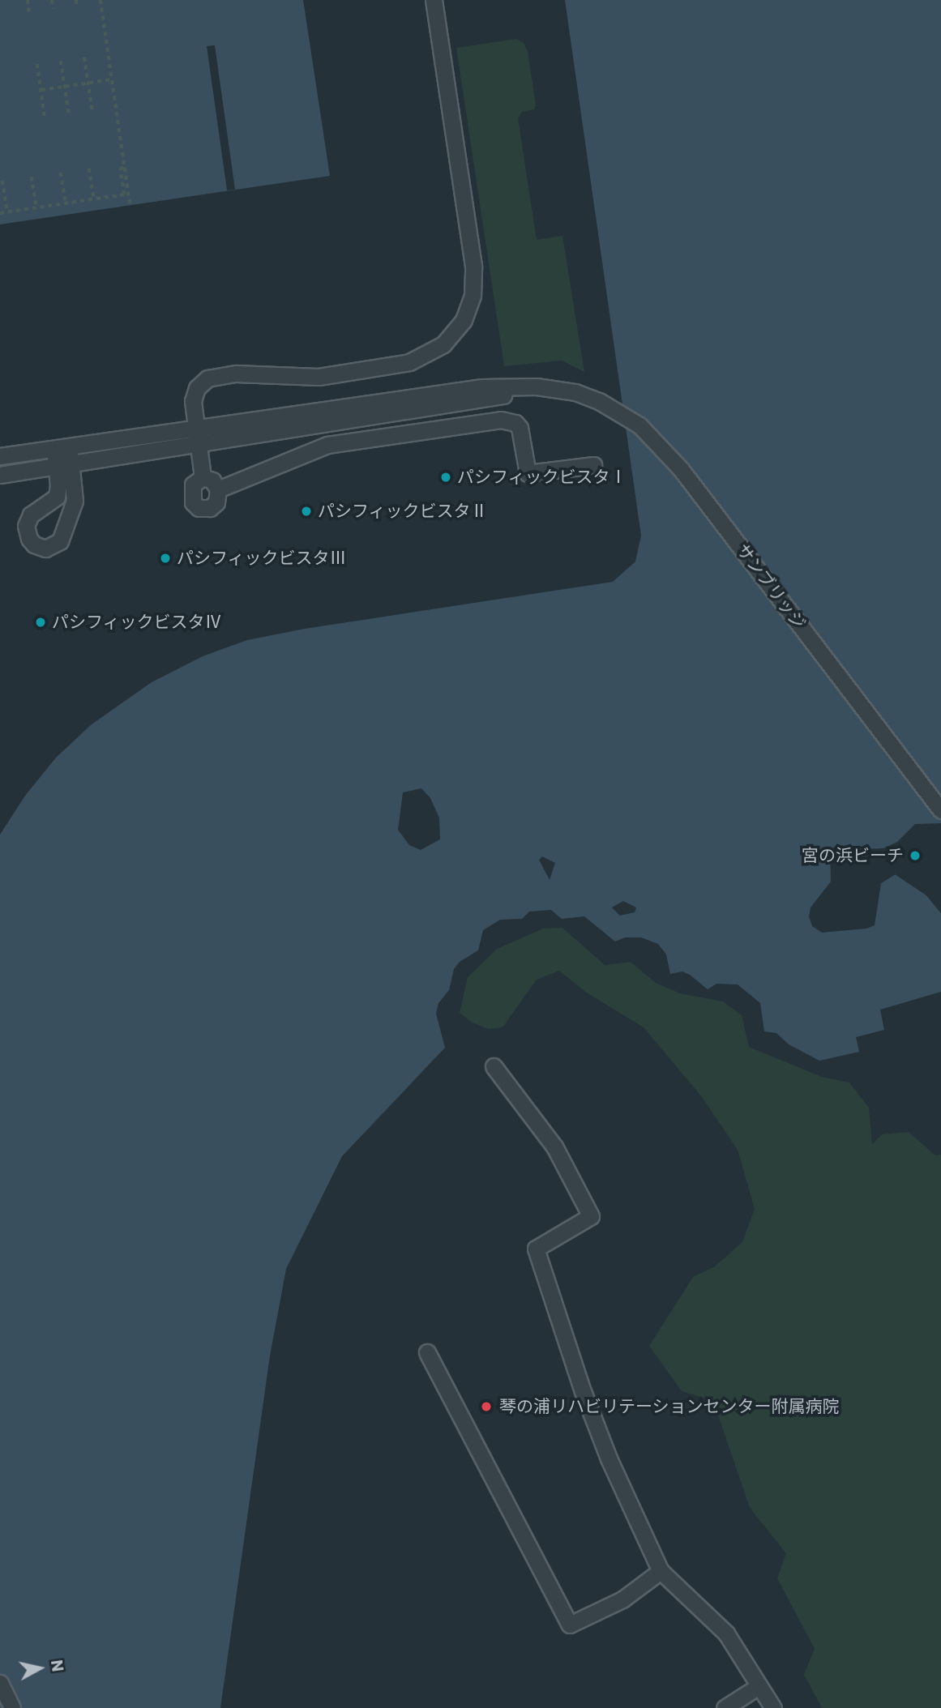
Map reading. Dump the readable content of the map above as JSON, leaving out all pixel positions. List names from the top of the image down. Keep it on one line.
{"streets":{"street":["サンブリッジ"]},"places":["パシフィックビスタⅠ","パシフィックビスタⅡ","パシフィックビスタⅢ","パシフィックビスタⅣ","宮の浜ビーチ","琴の浦リハビリテーションセンター附属病院"],"north":"right"}
